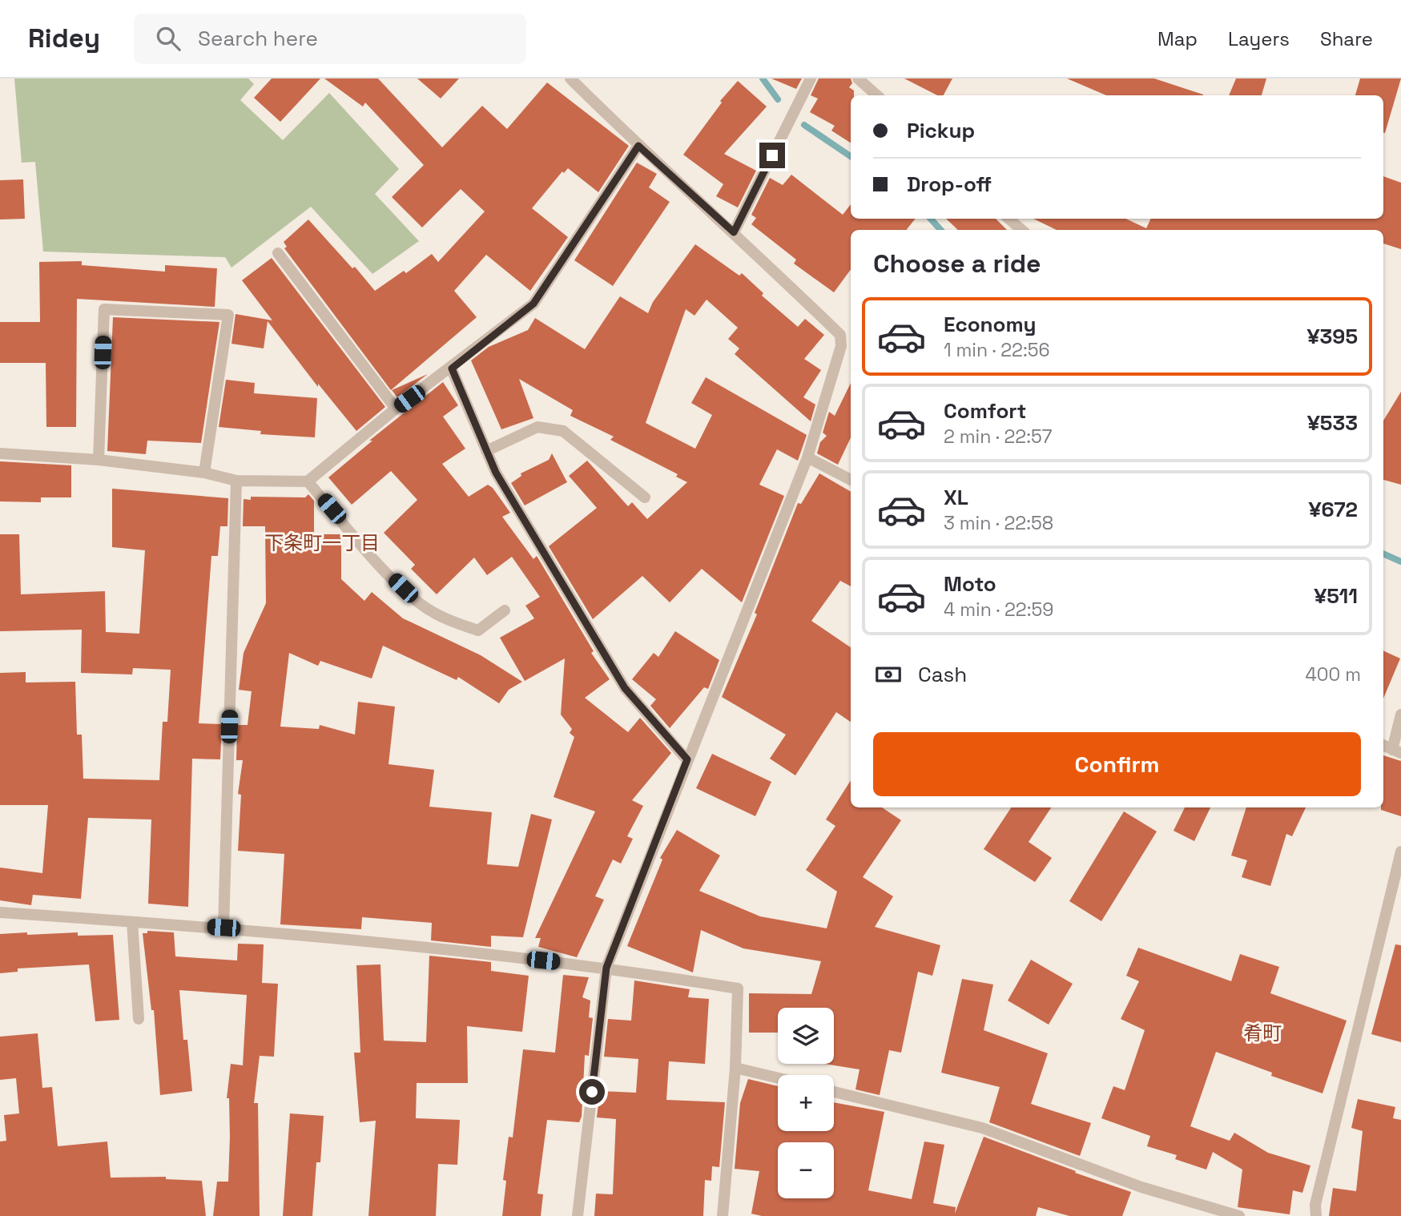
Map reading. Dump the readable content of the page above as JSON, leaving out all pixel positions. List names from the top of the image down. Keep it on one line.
{"districts":["下条町一丁目","肴町"],"page":{"header":"Ridey","search":"Search here","nav":["Map","Layers","Share"],"banner":["Pickup","Drop-off"],"heading":"Choose a ride","list":[{"name":"Economy","note":"1 min · 22:56","value":"¥395"},{"name":"Comfort","note":"2 min · 22:57","value":"¥533"},{"name":"XL","note":"3 min · 22:58","value":"¥672"},{"name":"Moto","note":"4 min · 22:59","value":"¥511"}],"pay":["Cash","400 m"],"buttons":"Confirm","map_buttons":["+","−"]}}
